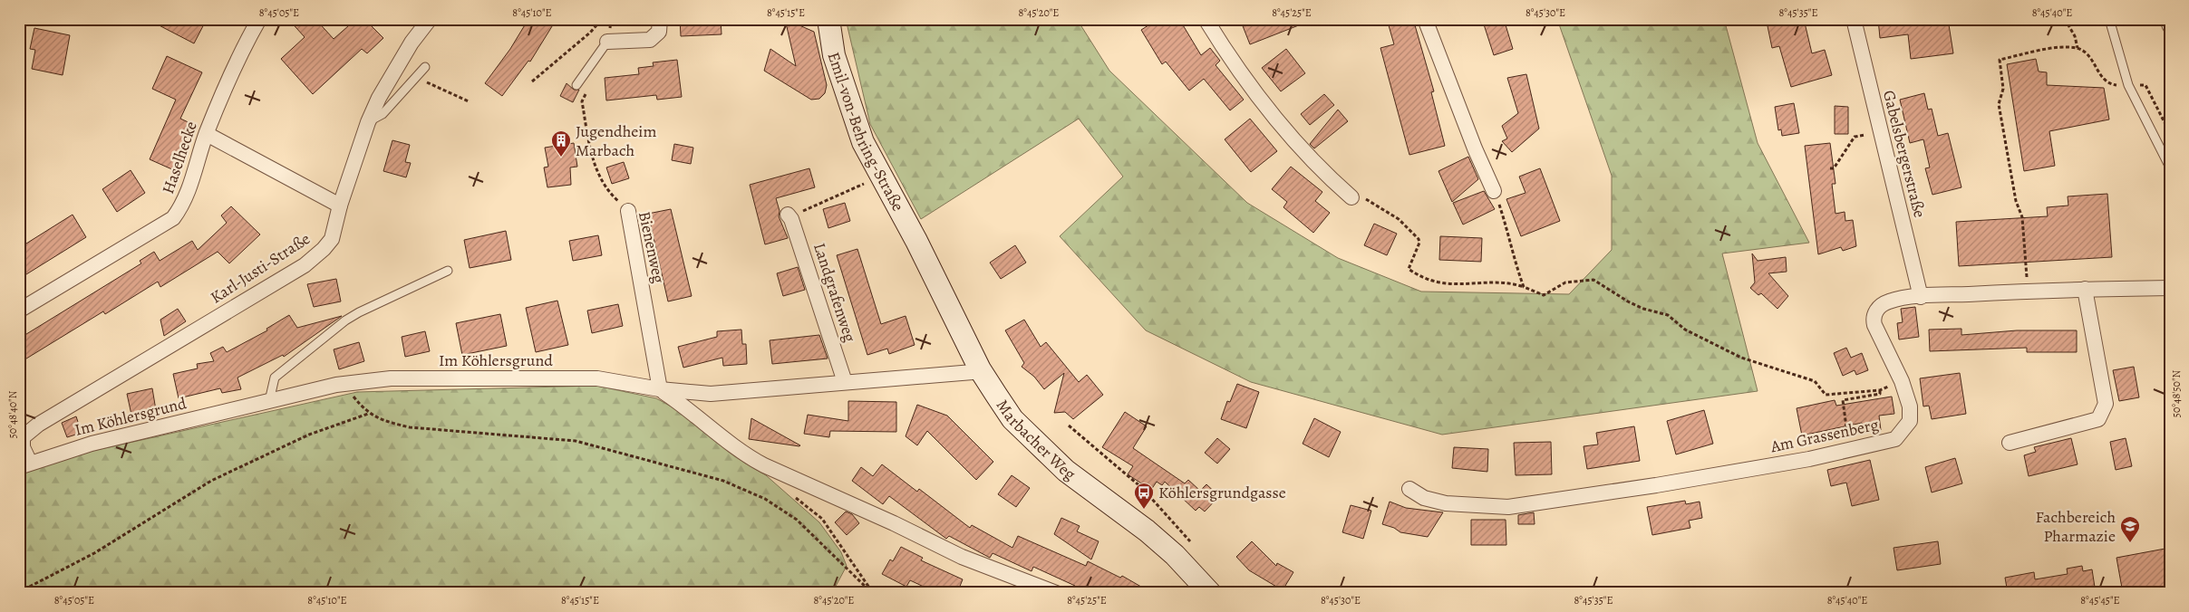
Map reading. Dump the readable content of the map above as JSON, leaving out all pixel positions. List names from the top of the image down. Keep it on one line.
{"streets":{"main road":["Emil-von-Behring-Straße","Marbacher Weg"],"street":["Gabelsbergerstraße","Haselhecke","Bienenweg","Karl-Justi-Straße","Landgrafenweg","Im Köhlersgrund","Am Grassenberg"]},"crossings":[["Emil-von-Behring-Straße","Marbacher Weg"],["Gabelsbergerstraße","Am Grassenberg"],["Bienenweg","Im Köhlersgrund"],["Karl-Justi-Straße","Im Köhlersgrund"],["Landgrafenweg","Im Köhlersgrund"],["Im Köhlersgrund","Marbacher Weg"]],"places":{"building":["Jugendheim Marbach"],"bus stop":["Köhlersgrundgasse"],"school or university":["Fachbereich Pharmazie"]},"coordinates":["8°45'05\"E","8°45'10\"E","8°45'15\"E","8°45'20\"E","8°45'25\"E","8°45'30\"E","8°45'35\"E","8°45'40\"E","50°48'50\"N","50°48'40\"N","8°45'45\"E"]}
